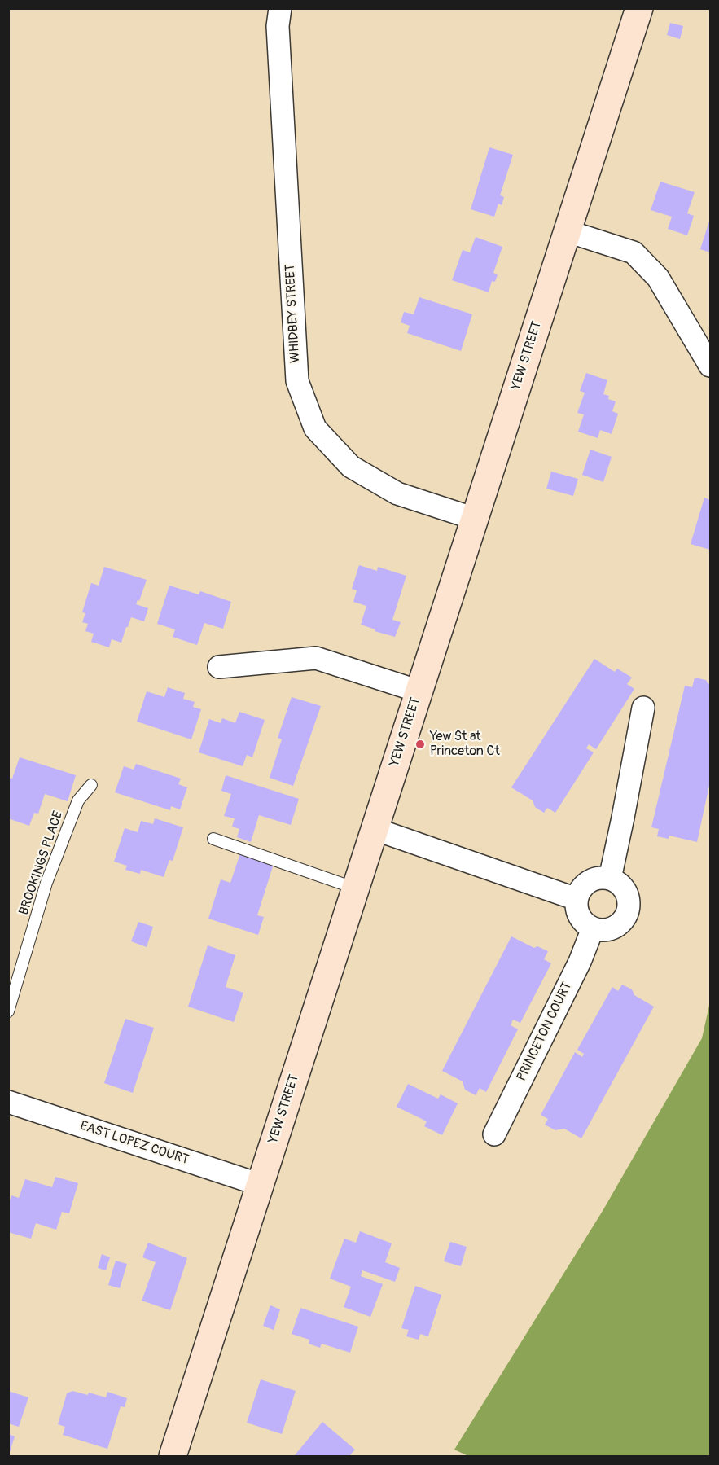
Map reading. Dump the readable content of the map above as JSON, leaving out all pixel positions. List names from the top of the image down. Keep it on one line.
{"streets":{"street":["WHIDBEY STREET","YEW STREET","PRINCETON COURT","EAST LOPEZ COURT"],"lane":["BROOKINGS PLACE"]},"crossings":[["WHIDBEY STREET","YEW STREET"],["YEW STREET","EAST LOPEZ COURT"]],"places":["Yew St at Princeton Ct"]}
